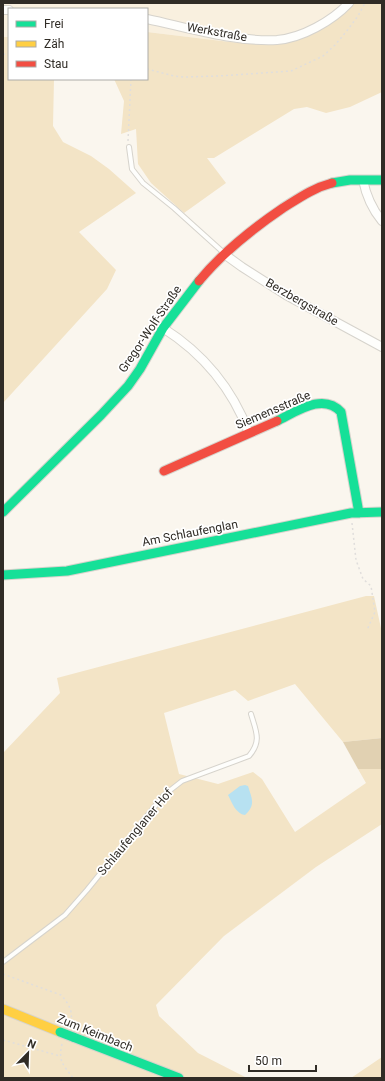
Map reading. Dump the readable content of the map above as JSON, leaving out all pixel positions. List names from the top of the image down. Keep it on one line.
{"streets":{"street":["Werkstraße","Berzbergstraße","Gregor-Wolf-Straße","Siemensstraße","Am Schlaufenglan","Zum Keimbach"],"lane":["Schlaufenglaner Hof"]},"crossings":[["Berzbergstraße","Gregor-Wolf-Straße"],["Siemensstraße","Am Schlaufenglan"]],"legend":["Frei","Zäh","Stau"],"scale_bar":"50 m","north":"top right"}
